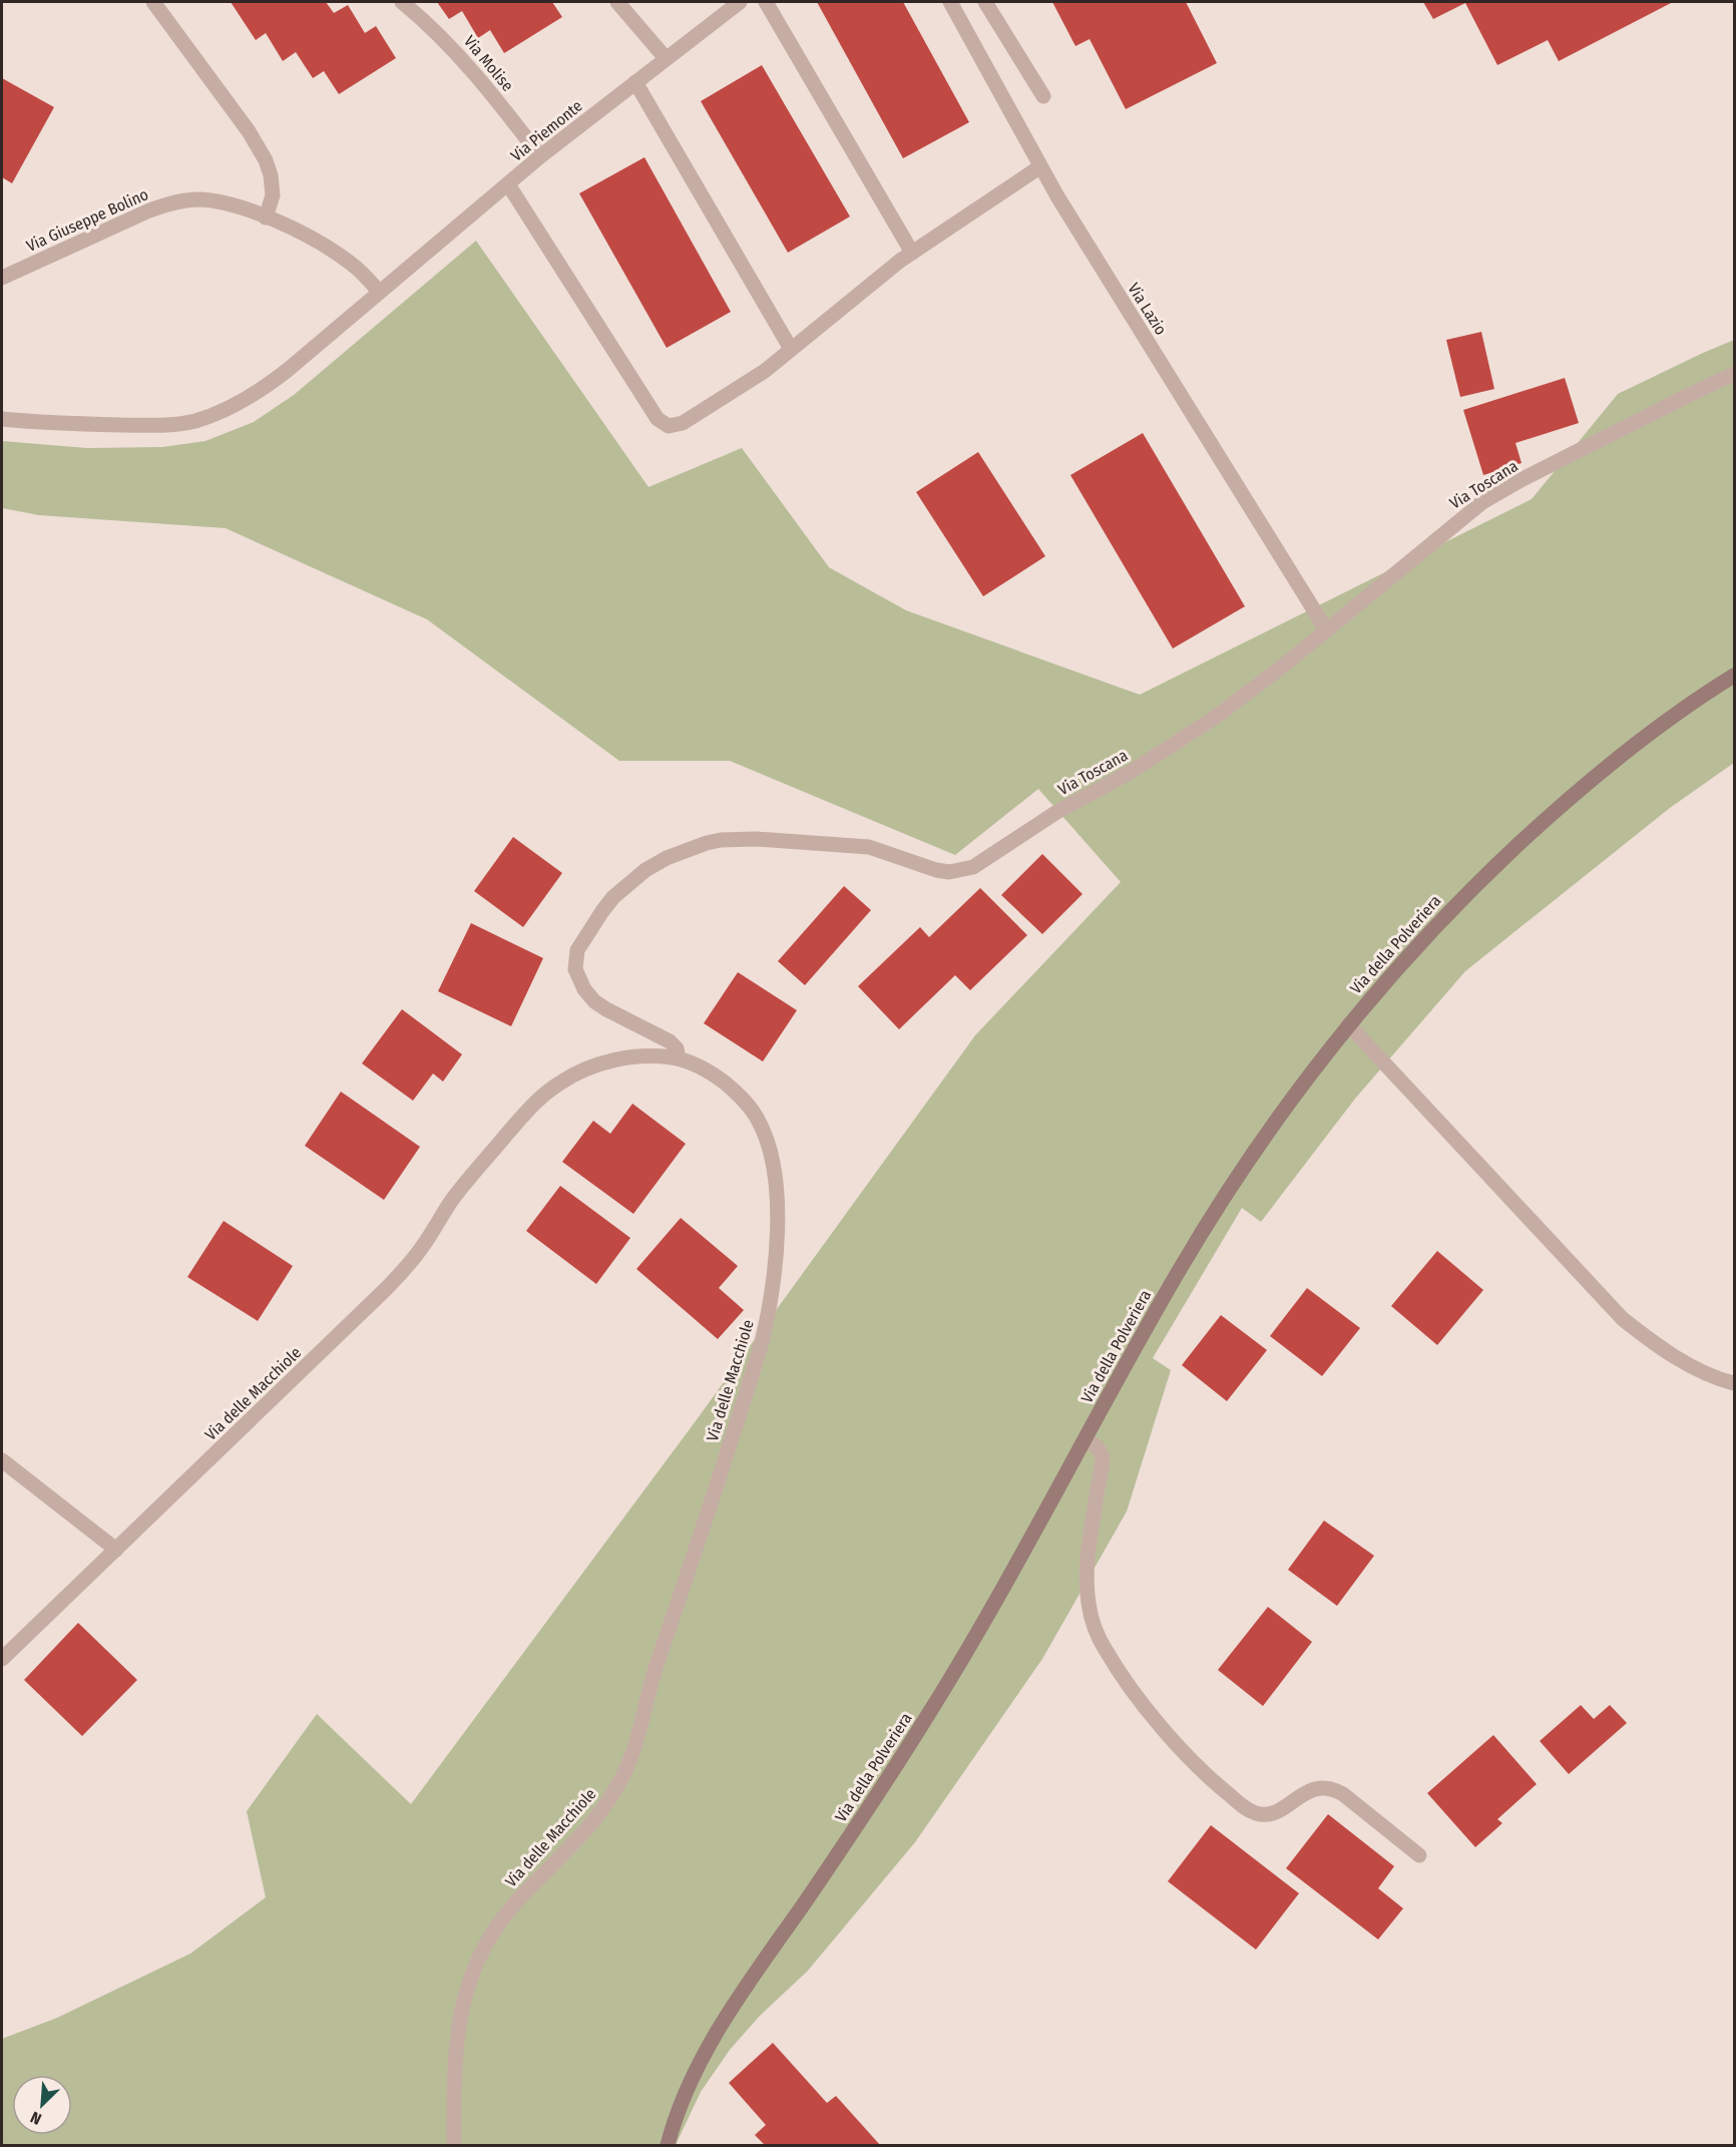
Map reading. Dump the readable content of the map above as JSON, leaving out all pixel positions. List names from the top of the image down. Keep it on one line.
{"streets":{"main road":["Via della Polveriera"],"street":["Via Molise","Via Piemonte","Via Giuseppe Bolino","Via Lazio","Via Toscana","Via delle Macchiole"]},"crossings":[["Via Molise","Via Piemonte"],["Via Piemonte","Via Giuseppe Bolino"],["Via Lazio","Via Toscana"],["Via Toscana","Via delle Macchiole"]],"north":"bottom left"}
